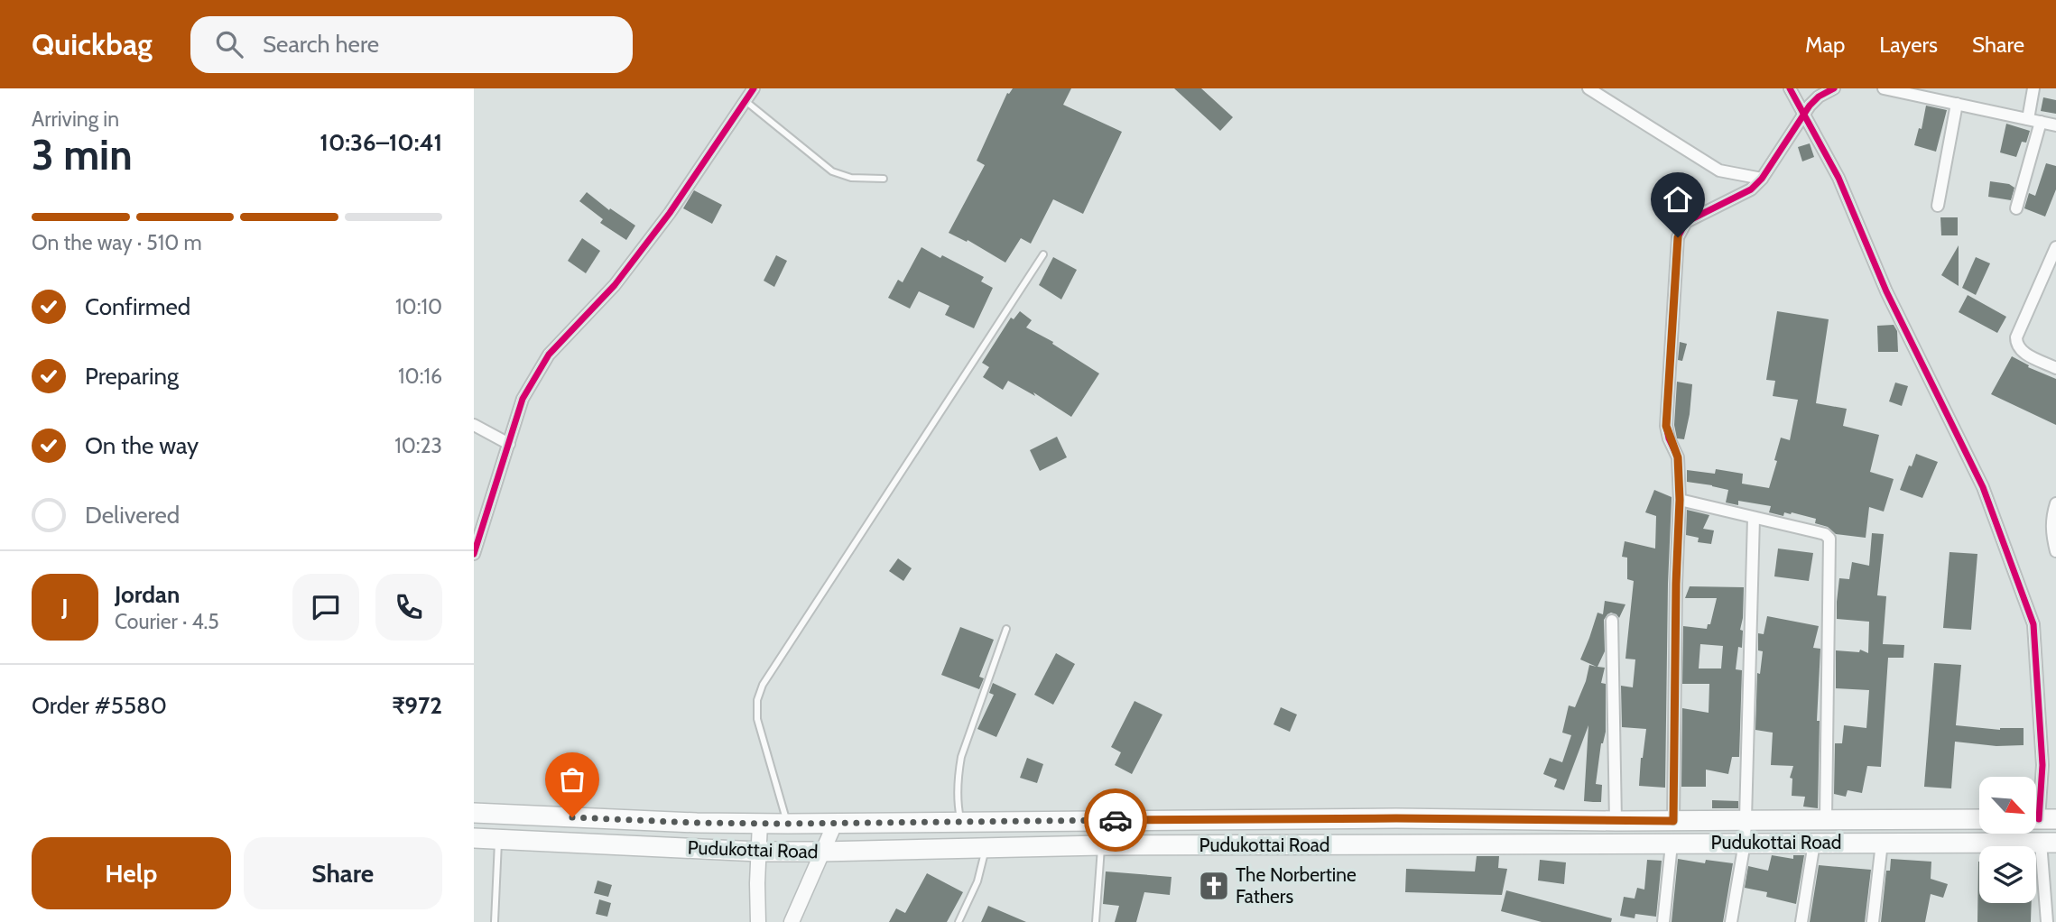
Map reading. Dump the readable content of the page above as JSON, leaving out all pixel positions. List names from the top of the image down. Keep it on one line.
{"streets":{"highway":["Pudukottai Road"]},"places":{"church":["The Norbertine Fathers"]},"north":"bottom right","page":{"header":"Quickbag","search":"Search here","nav":["Map","Layers","Share"],"heading":["3 min","Arriving in","10:36–10:41"],"panel":["Jordan","Courier · 4.5","Order #5580","₹972"],"bar":"On the way · 510 m","list":[["Confirmed","10:10"],["Preparing","10:16"],["On the way","10:23"],"Delivered"],"round":"J","buttons":["Help","Share"]}}
